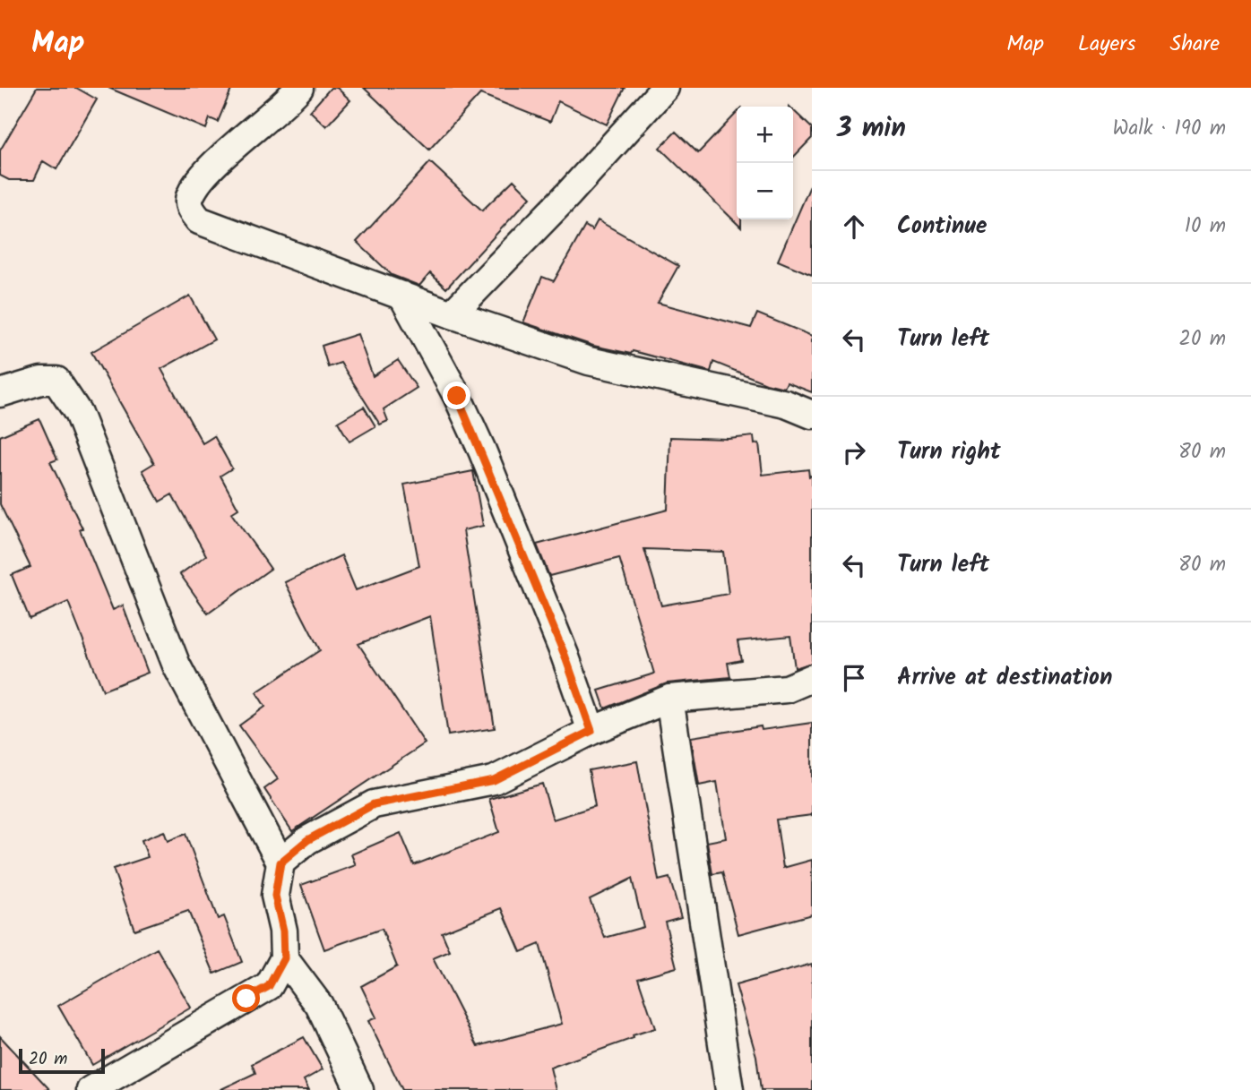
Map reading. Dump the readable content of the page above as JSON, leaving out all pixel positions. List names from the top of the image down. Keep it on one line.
{"scale_bar":"20 m","page":{"header":"Map","nav":["Map","Layers","Share"],"heading":["3 min","Walk · 190 m"],"map_buttons":["+","−"],"list":[["Continue","10 m"],["Turn left","20 m"],["Turn right","80 m"],["Turn left","80 m"],"Arrive at destination"],"scale":"20 m"}}
